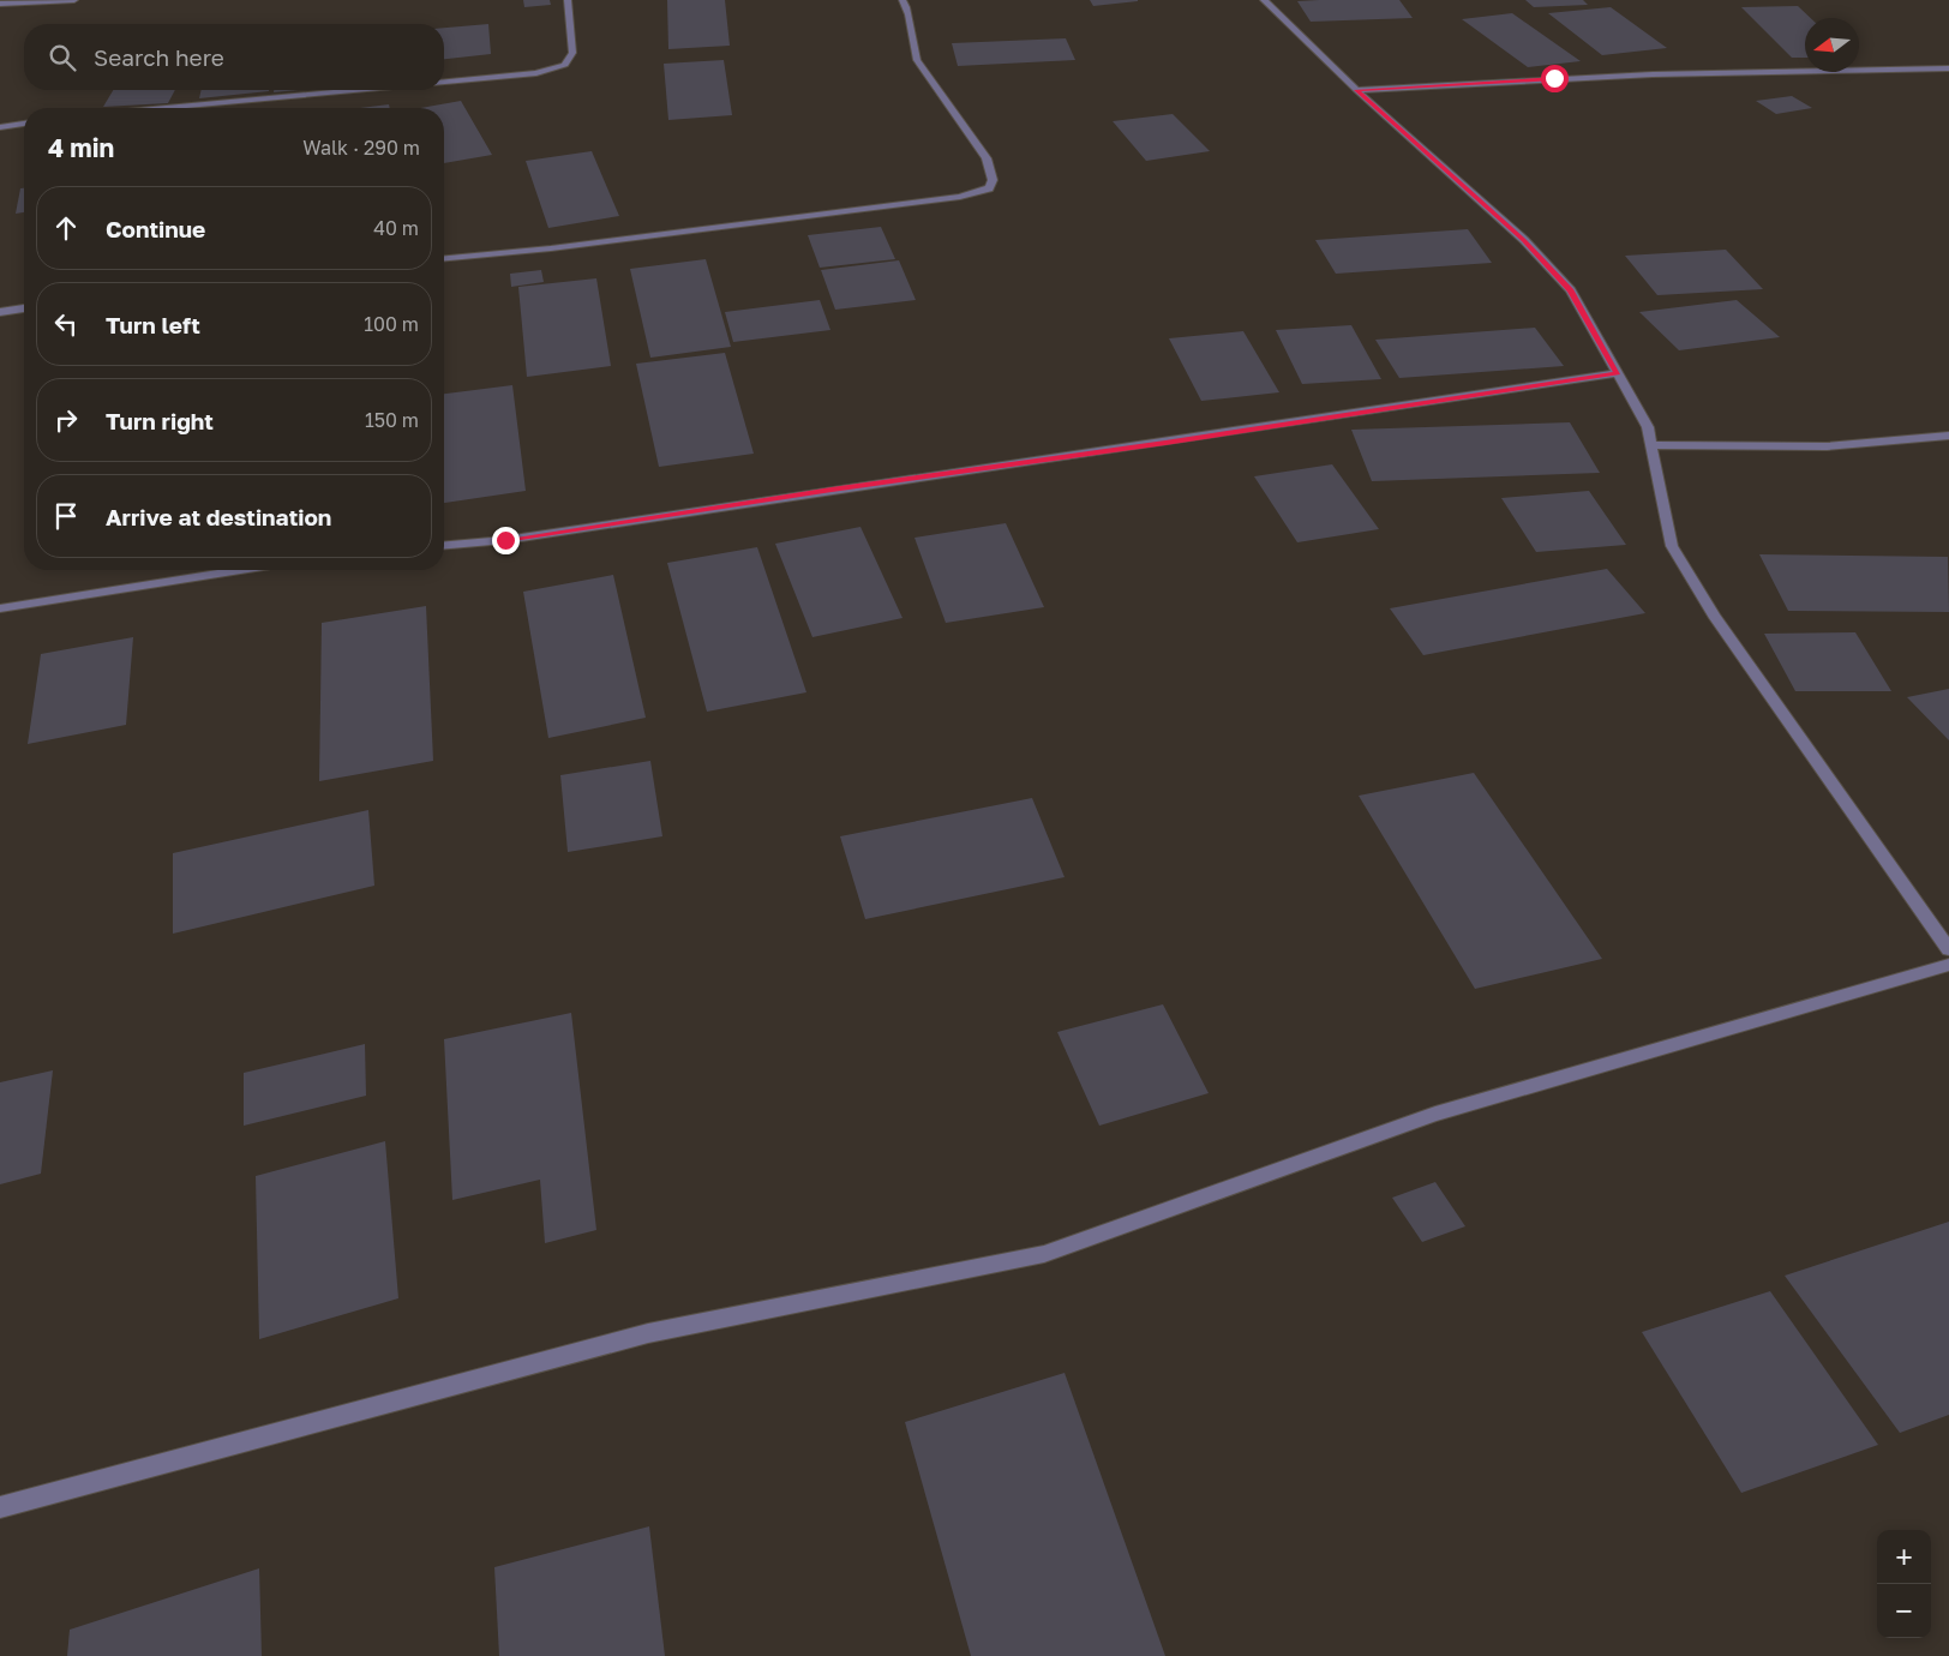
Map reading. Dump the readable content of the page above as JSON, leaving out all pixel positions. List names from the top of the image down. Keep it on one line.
{"north":"left","page":{"search":"Search here","heading":["4 min","Walk · 290 m"],"list":[["Continue","40 m"],["Turn left","100 m"],["Turn right","150 m"],"Arrive at destination"],"map_buttons":["+","−"]}}
